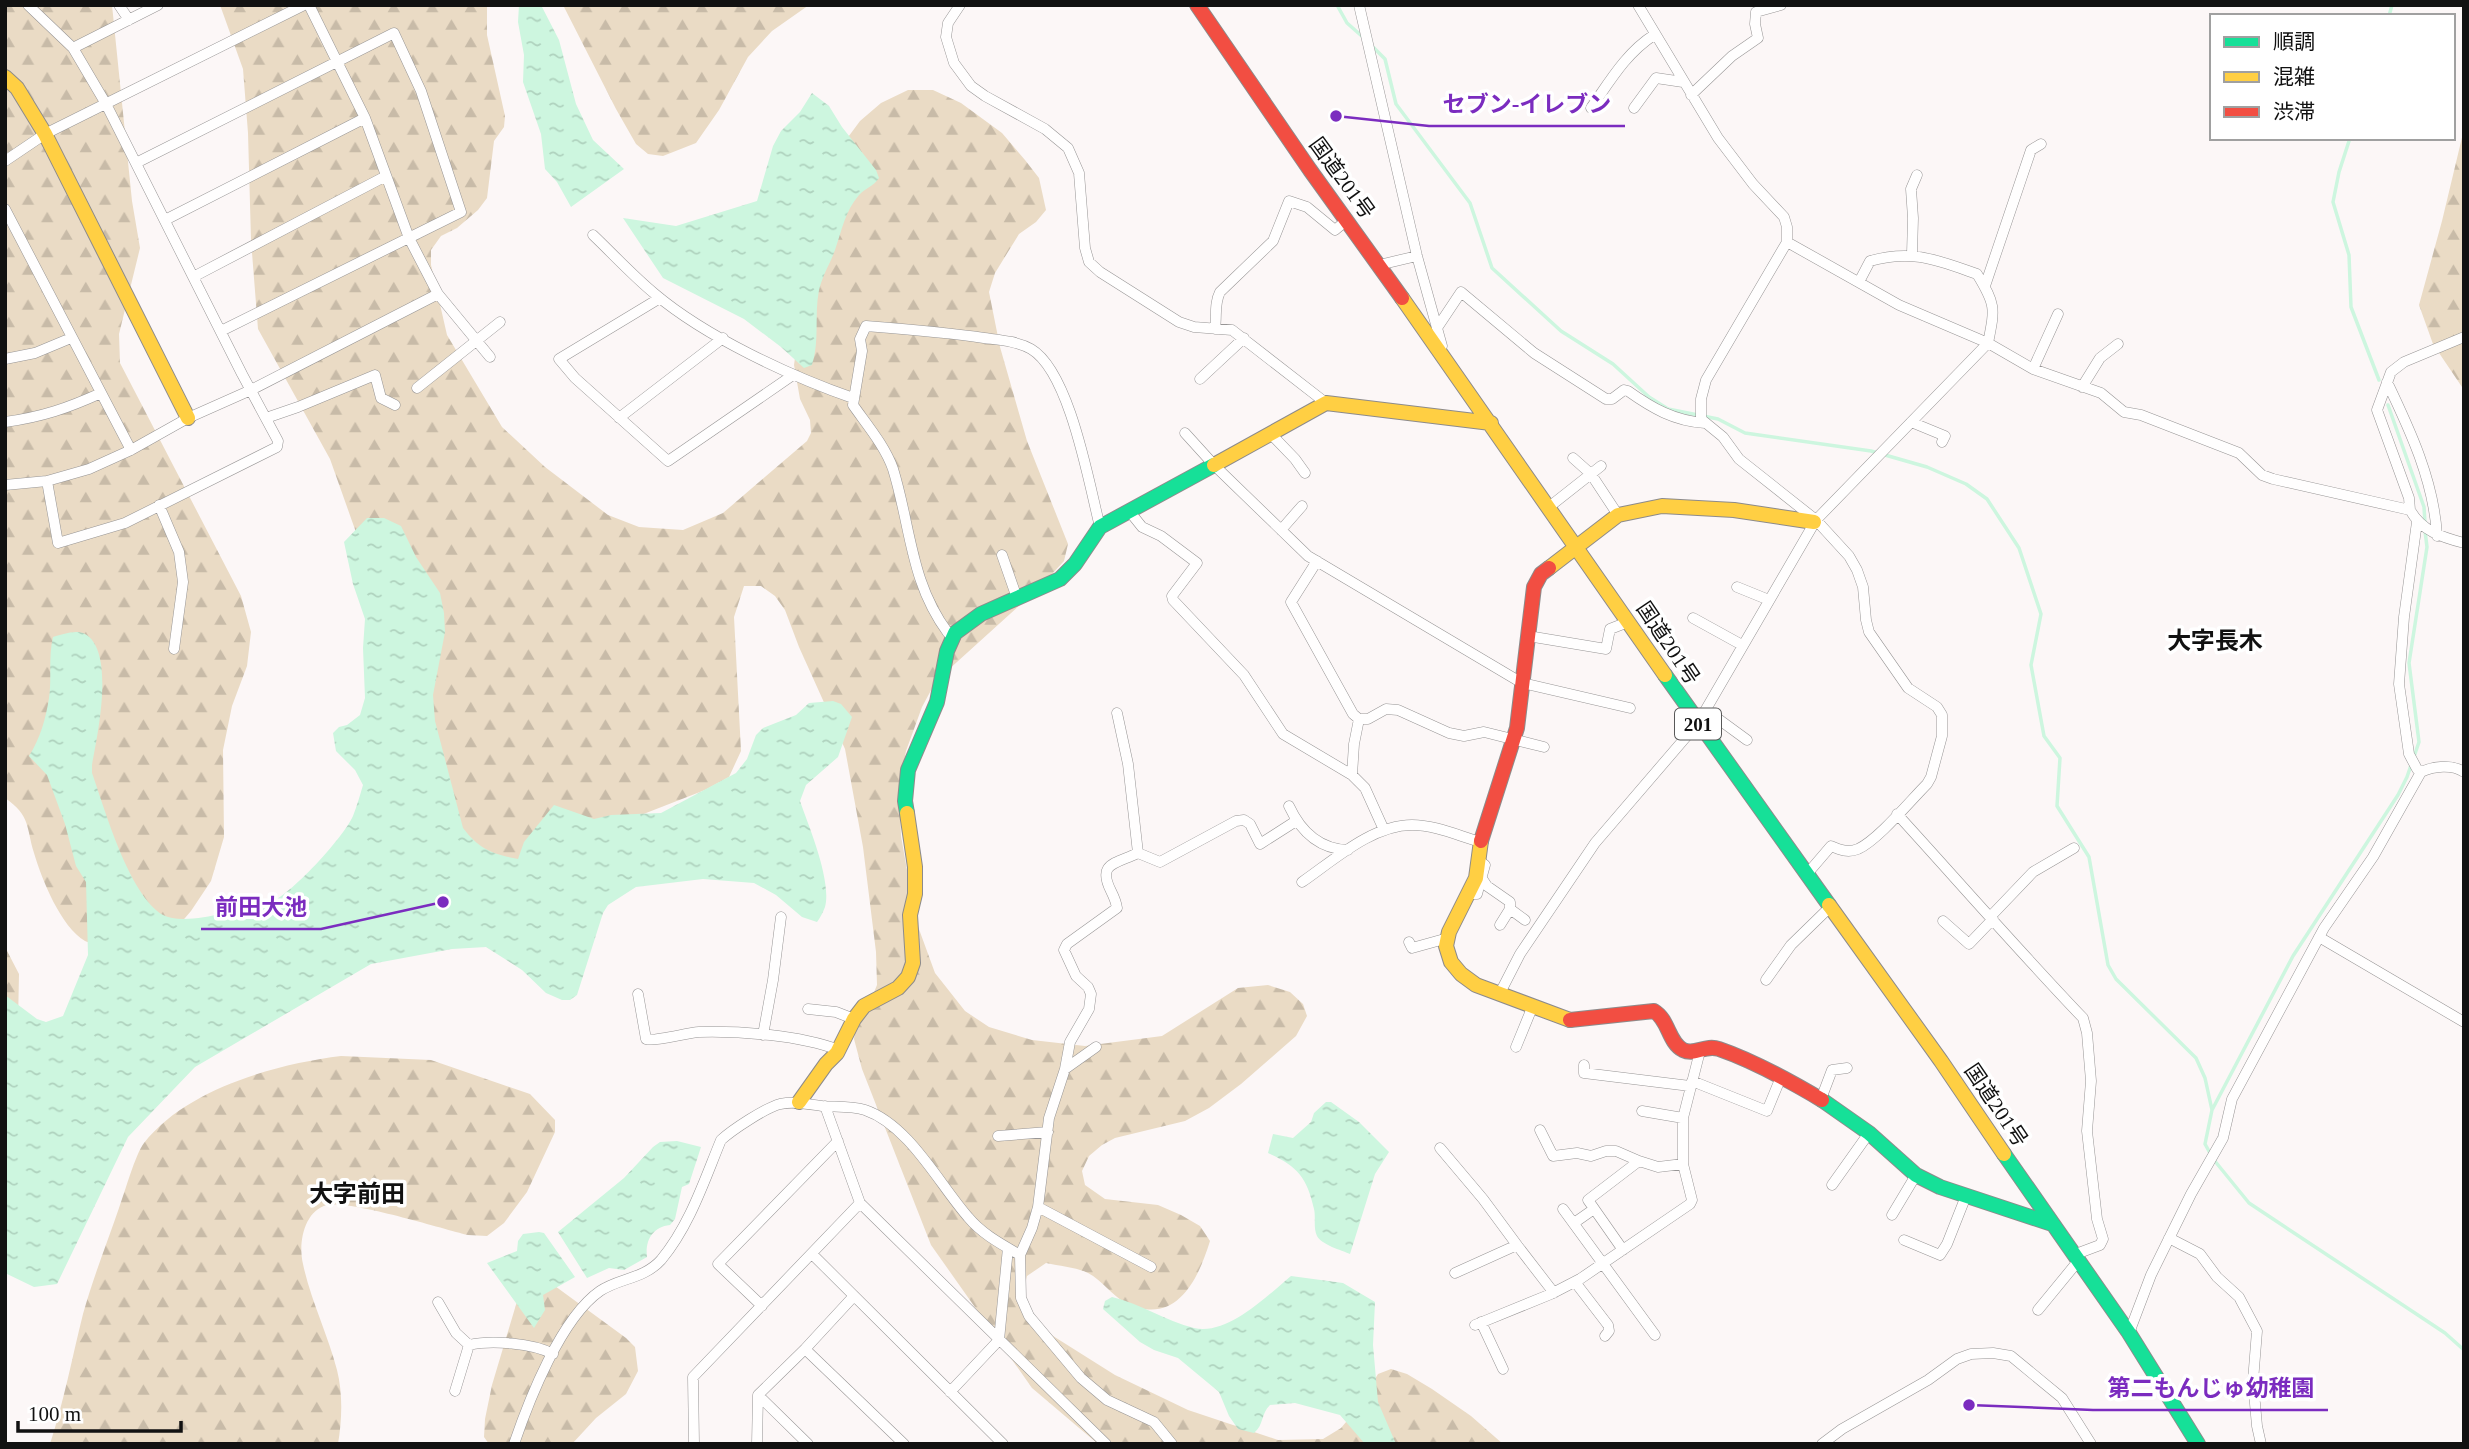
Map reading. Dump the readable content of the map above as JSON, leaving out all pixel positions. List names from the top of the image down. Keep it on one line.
{"streets":{"main road":["国道201号","201"]},"districts":["大字長木","大字前田"],"places":["セブン-イレブン","前田大池","第二もんじゅ幼稚園"],"legend":["順調","混雑","渋滞"],"scale_bar":"100 m"}
